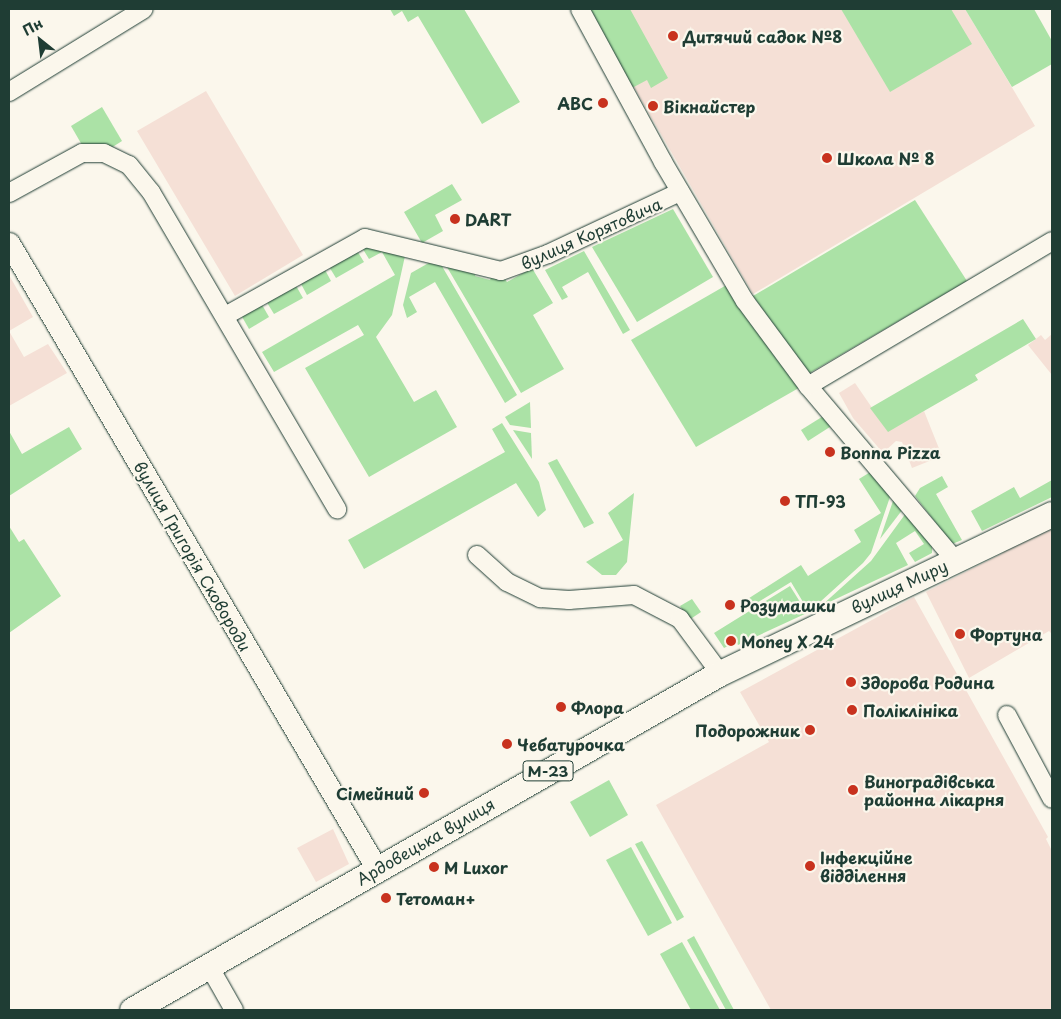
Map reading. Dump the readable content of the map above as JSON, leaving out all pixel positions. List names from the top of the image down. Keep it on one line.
{"streets":{"highway":["вулиця Миру","М-23","Ардовецька вулиця"],"main road":["вулиця Григорія Сковороди"],"street":["вулиця Корятовича"]},"crossings":[["вулиця Корятовича","вулиця Миру"],["вулиця Григорія Сковороди","Ардовецька вулиця"],["вулиця Миру","Ардовецька вулиця"]],"places":["Дитячий садок №8","ABC","Вікнайстер","Школа № 8","DART","Bonna Pizza","ТП-93","Розумашки","Фортуна","Money X 24","Здорова Родина","Флора","Поліклініка","Подорожник","Чебатурочка","Виноградівська районна лікарня","Сімейний","Інфекційне відділення","M Luxor","Тетоман+"],"north":"top left"}
